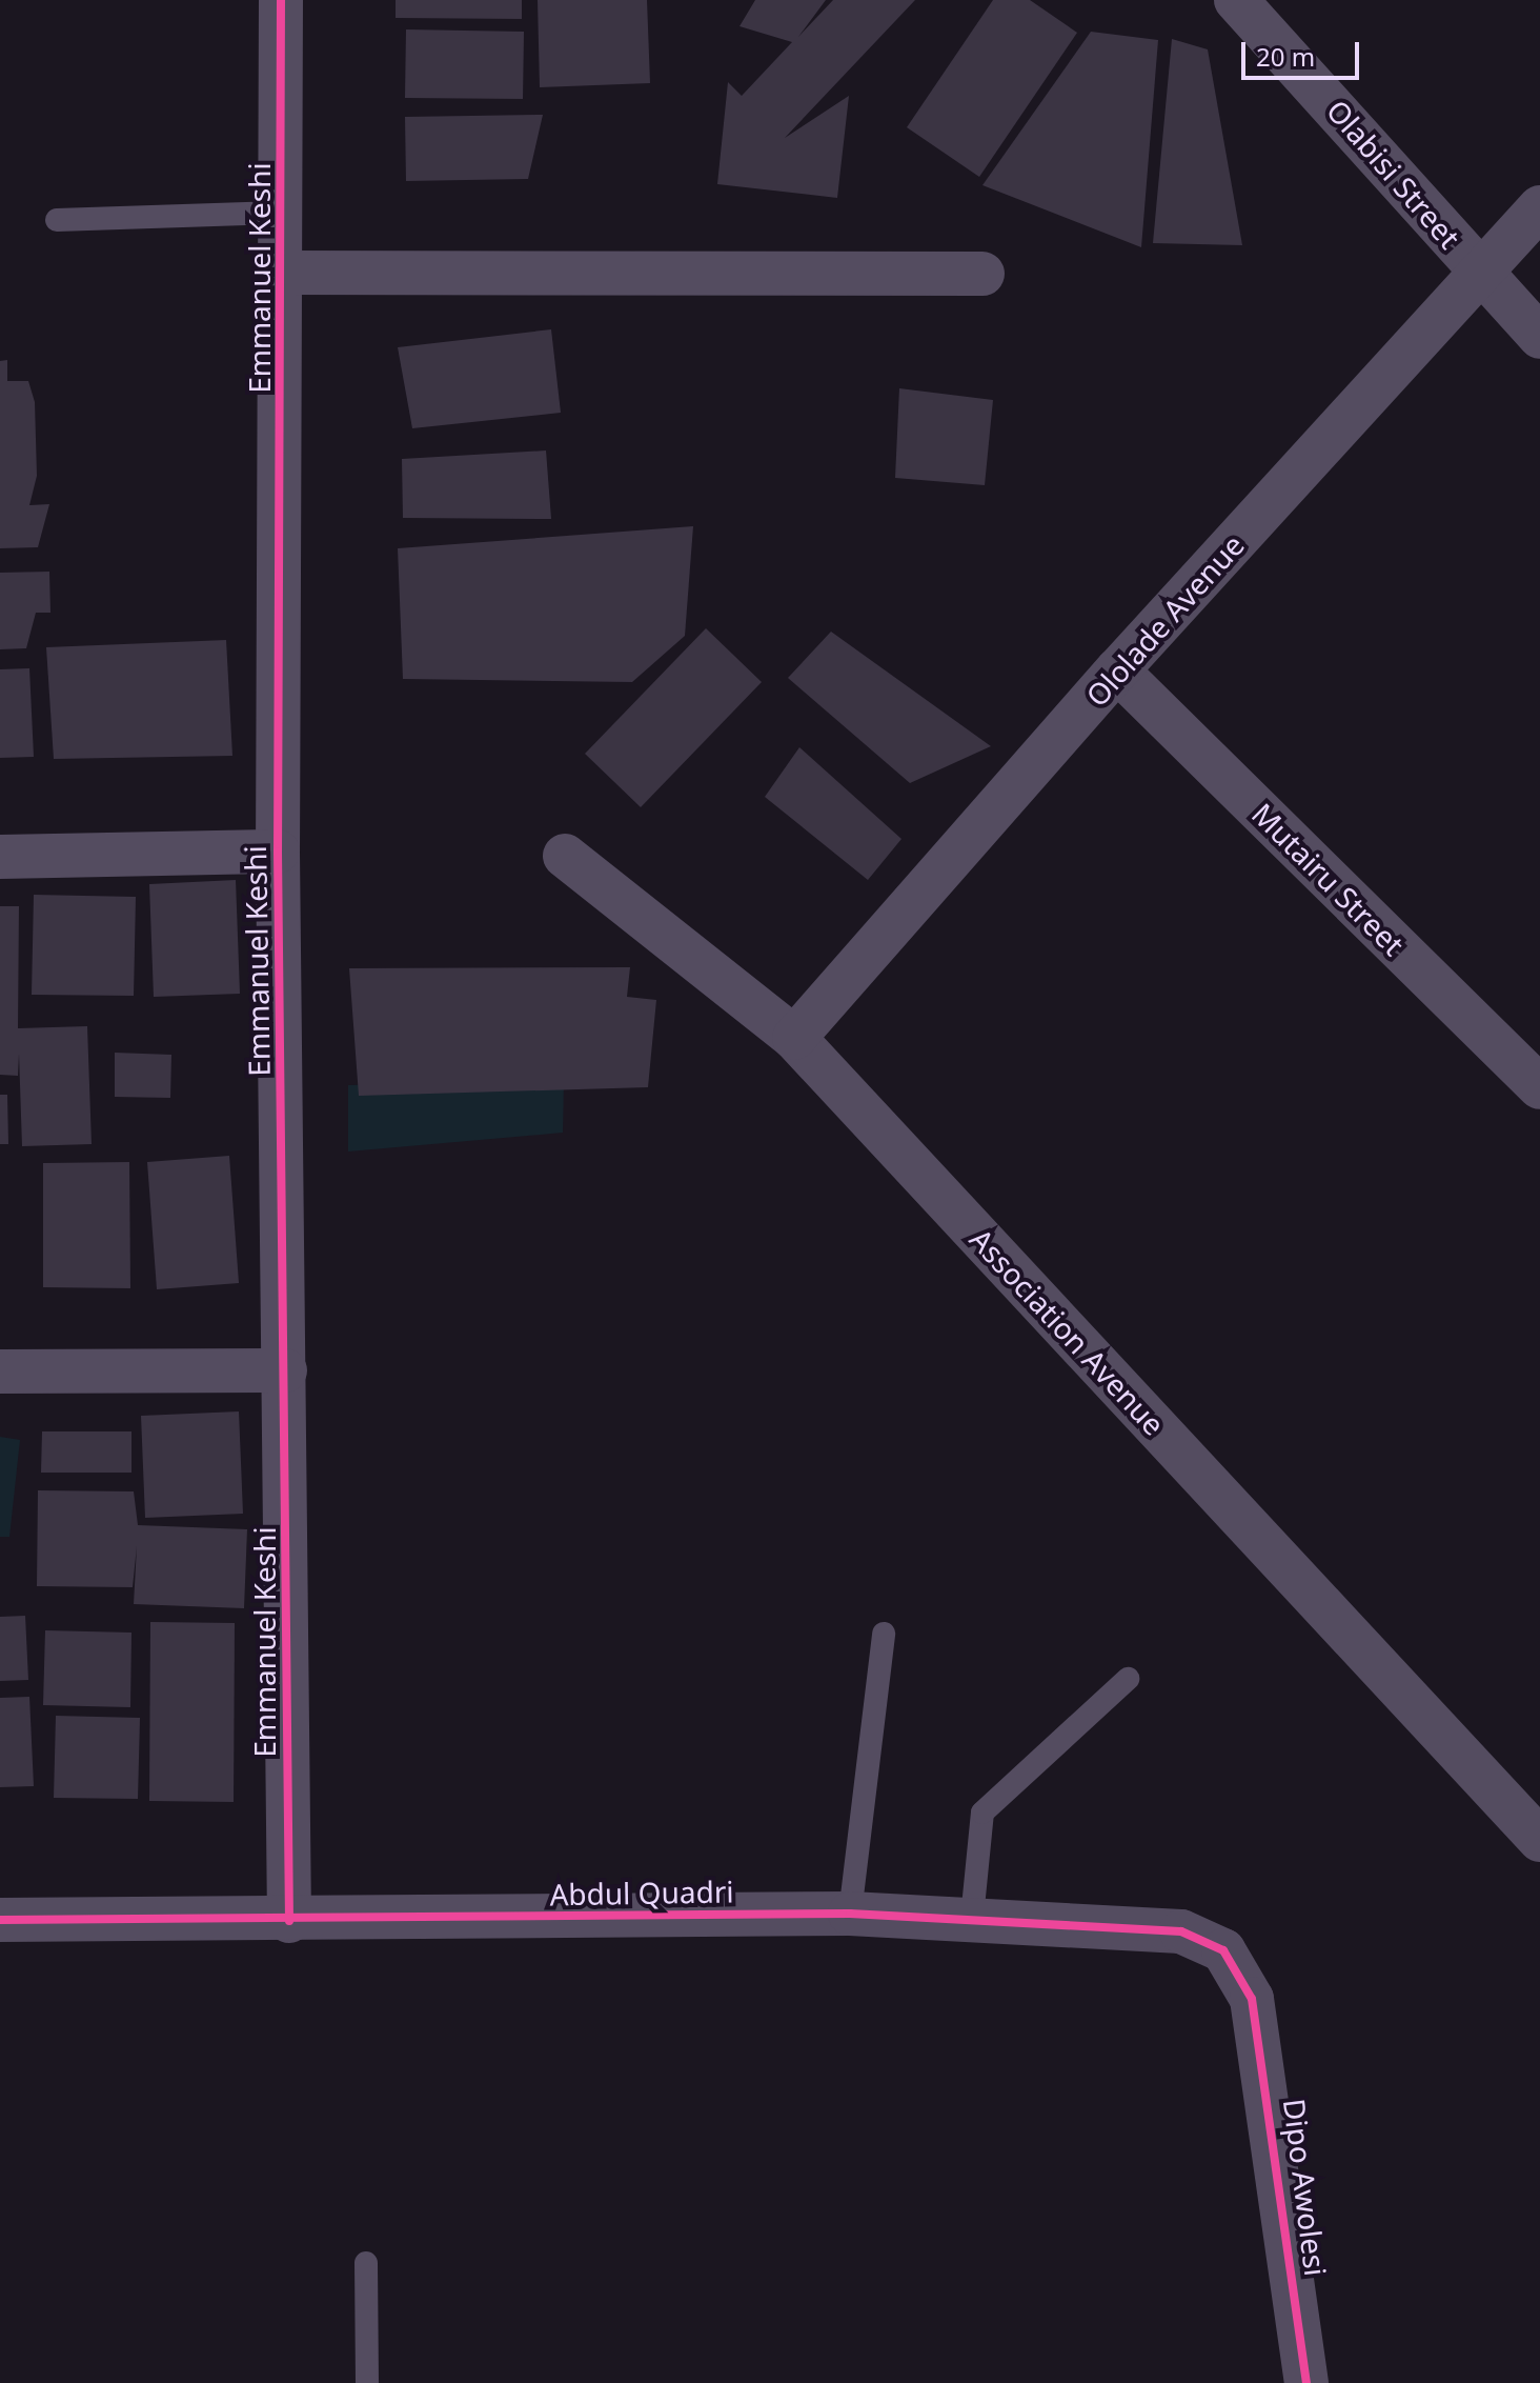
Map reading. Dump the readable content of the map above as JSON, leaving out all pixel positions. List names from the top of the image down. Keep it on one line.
{"streets":{"street":["Olabisi Street","Emmanuel Keshi","Ololade Avenue","Mutairu Street","Association Avenue","Abdul Quadri","Dipo Awolesi"]},"crossings":[["Olabisi Street","Ololade Avenue"],["Emmanuel Keshi","Abdul Quadri"],["Ololade Avenue","Mutairu Street"],["Ololade Avenue","Association Avenue"],["Abdul Quadri","Dipo Awolesi"]],"scale_bar":"20 m"}
